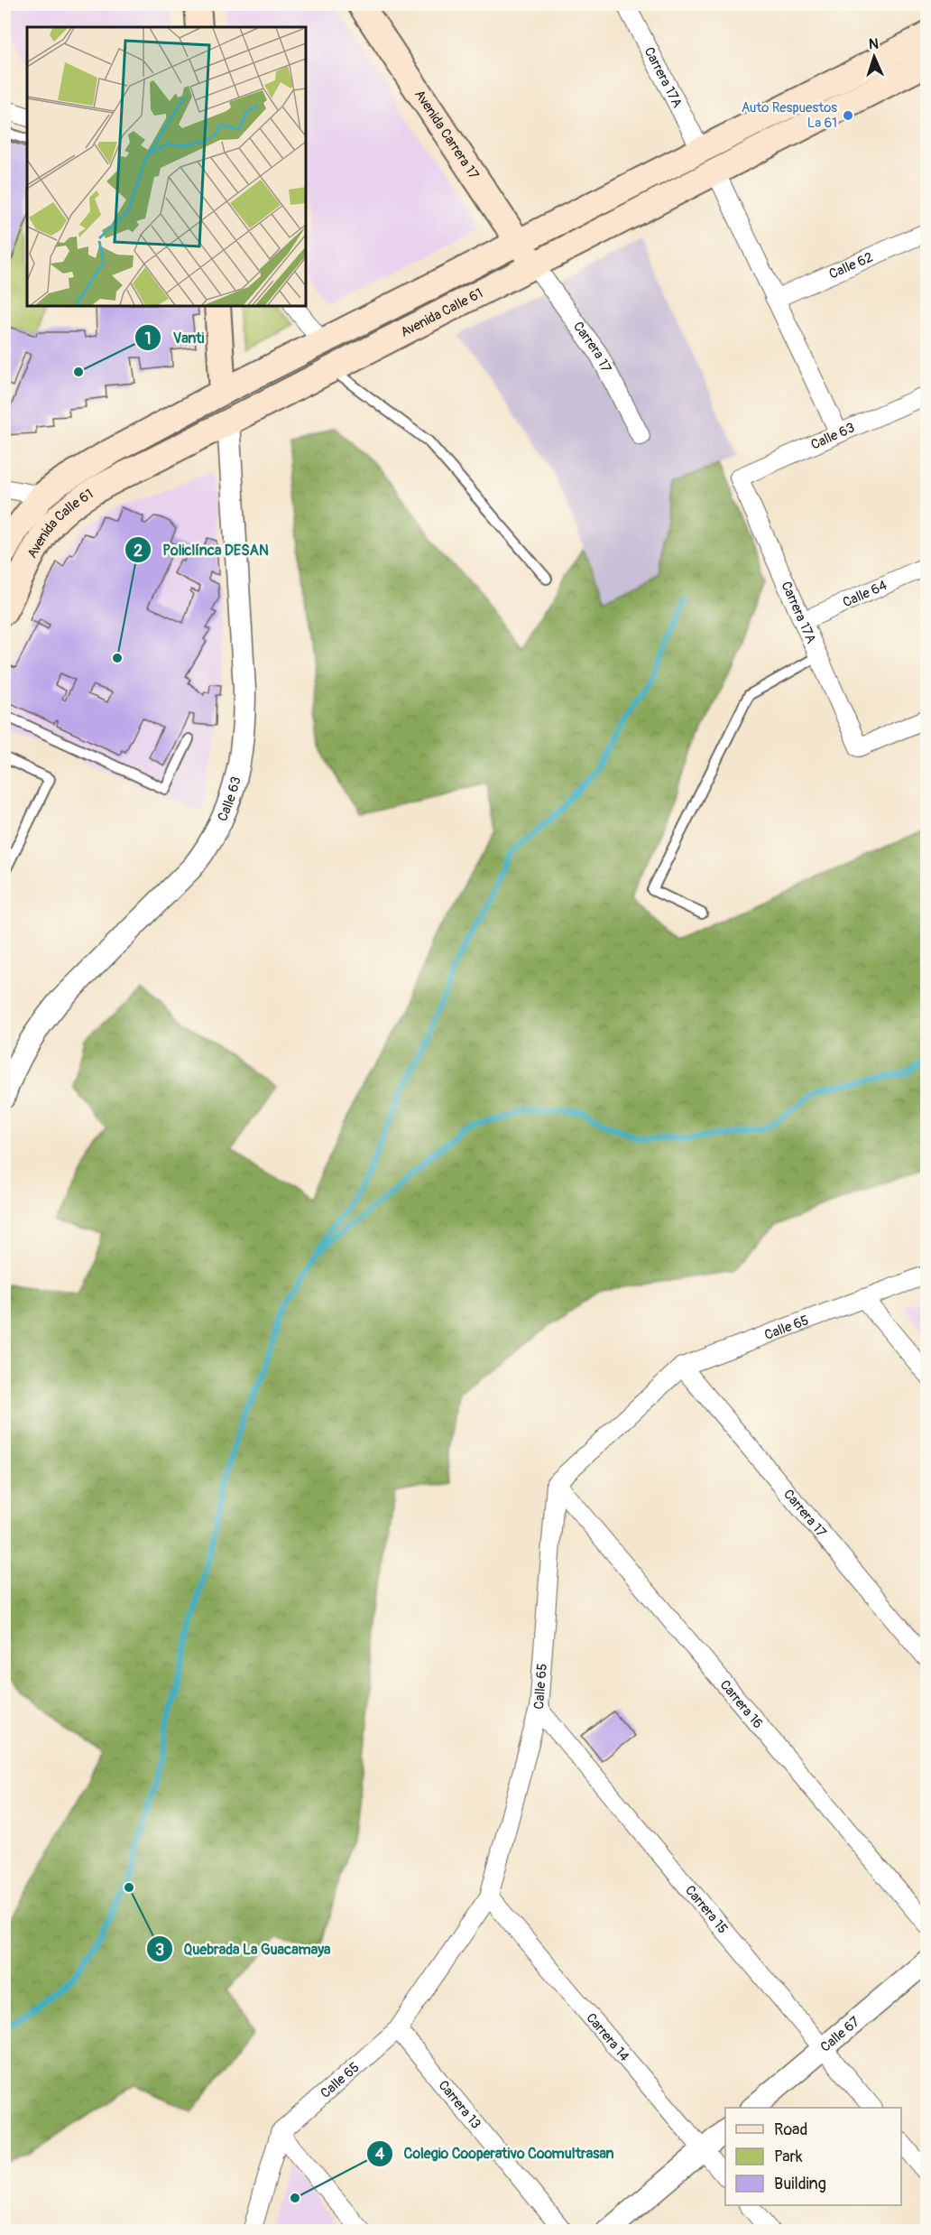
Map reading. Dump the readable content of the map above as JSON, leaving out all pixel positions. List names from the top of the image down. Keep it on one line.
{"streets":{"main road":["Avenida Carrera 17","Avenida Calle 61"],"street":["Carrera 17A","Calle 62","Carrera 17","Calle 63","Calle 64","Calle 65","Carrera 16","Carrera 15","Calle 67","Carrera 14","Carrera 13"]},"crossings":[["Carrera 17A","Avenida Calle 61"],["Carrera 17A","Calle 63"],["Carrera 17A","Calle 64"],["Avenida Carrera 17","Avenida Calle 61"],["Avenida Carrera 17","Carrera 17"],["Avenida Calle 61","Carrera 17"],["Avenida Calle 61","Calle 63"],["Carrera 17","Calle 65"],["Calle 65","Carrera 16"],["Calle 65","Carrera 15"],["Calle 65","Carrera 14"],["Calle 65","Carrera 13"],["Carrera 15","Calle 67"]],"places":["Auto Respuestos La 61","Vanti","Policlínca DESAN","Quebrada La Guacamaya","Colegio Cooperativo Coomultrasan"],"legend":["Road","Park","Building"],"north":"top"}
